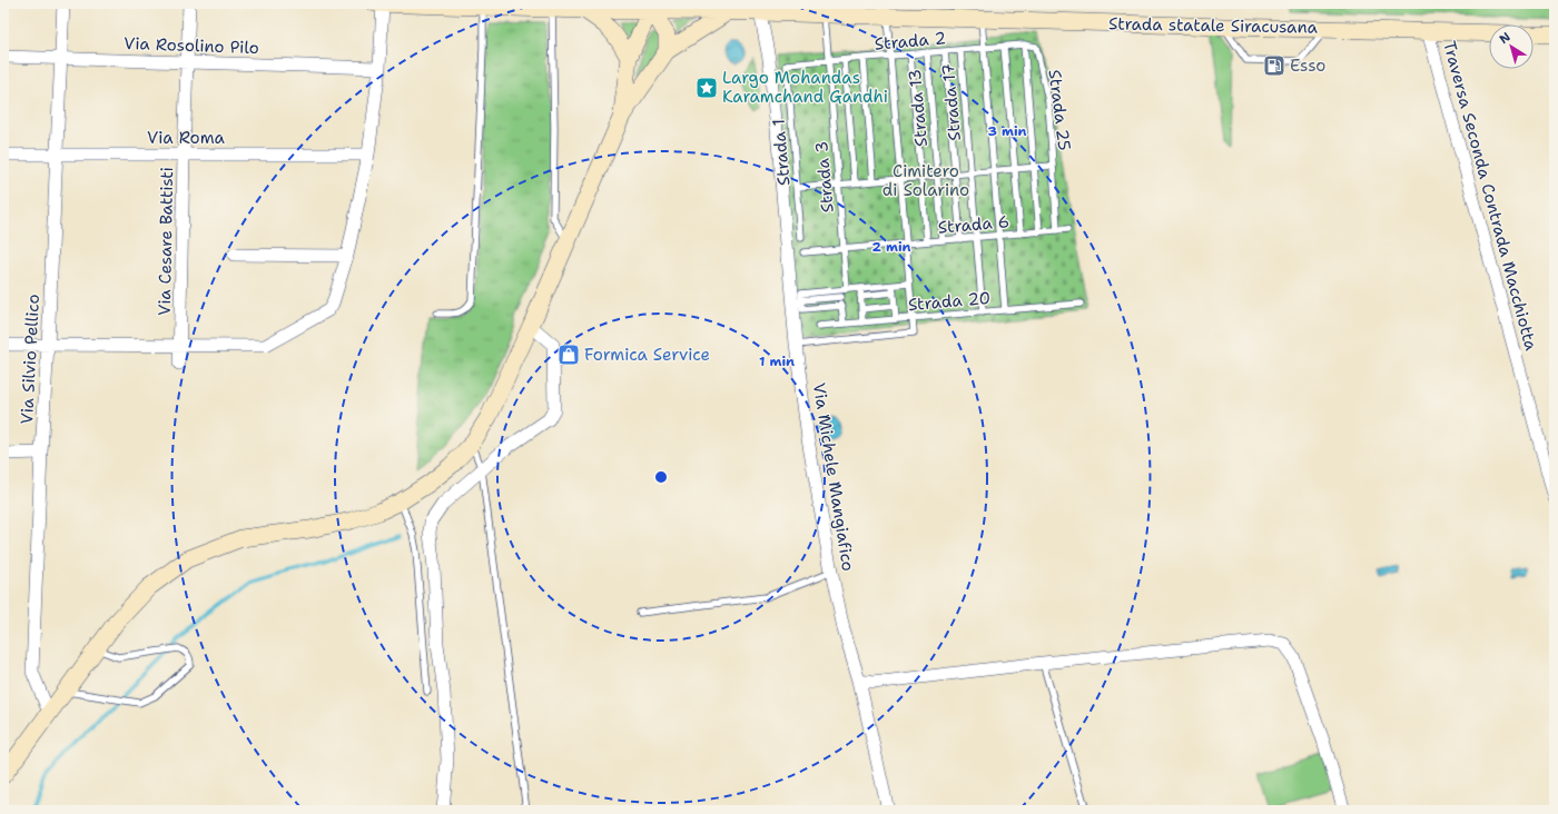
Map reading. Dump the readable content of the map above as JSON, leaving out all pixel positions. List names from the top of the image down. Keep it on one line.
{"streets":{"main road":["Strada statale Siracusana"],"street":["Via Rosolino Pilo","Via Roma","Traversa Seconda Contrada Macchiotta","Via Cesare Battisti","Via Silvio Pellico","Via Michele Mangiafico"],"lane":["Strada 2","Strada 17","Strada 13","Strada 25","Strada 1","Strada 3","Strada 6","Strada 20"]},"crossings":[["Strada statale Siracusana","Strada 3"],["Strada statale Siracusana","Traversa Seconda Contrada Macchiotta"],["Strada statale Siracusana","Via Michele Mangiafico"],["Strada 2","Strada 17"],["Strada 2","Strada 13"],["Strada 2","Strada 25"],["Strada 2","Strada 1"],["Strada 2","Strada 3"],["Via Rosolino Pilo","Via Cesare Battisti"],["Via Rosolino Pilo","Via Silvio Pellico"],["Strada 17","Strada 6"],["Strada 17","Strada 20"],["Strada 13","Strada 6"],["Strada 25","Strada 6"],["Via Roma","Via Cesare Battisti"],["Via Roma","Via Silvio Pellico"],["Strada 3","Strada 6"],["Strada 3","Strada 20"]],"parks":["Cimitero di Solarino"],"places":{"fuel station":["Esso"],"place":["Largo Mohandas Karamchand Gandhi"],"shop":["Formica Service"]},"north":"top left","rings":["3 min","2 min","1 min"]}
